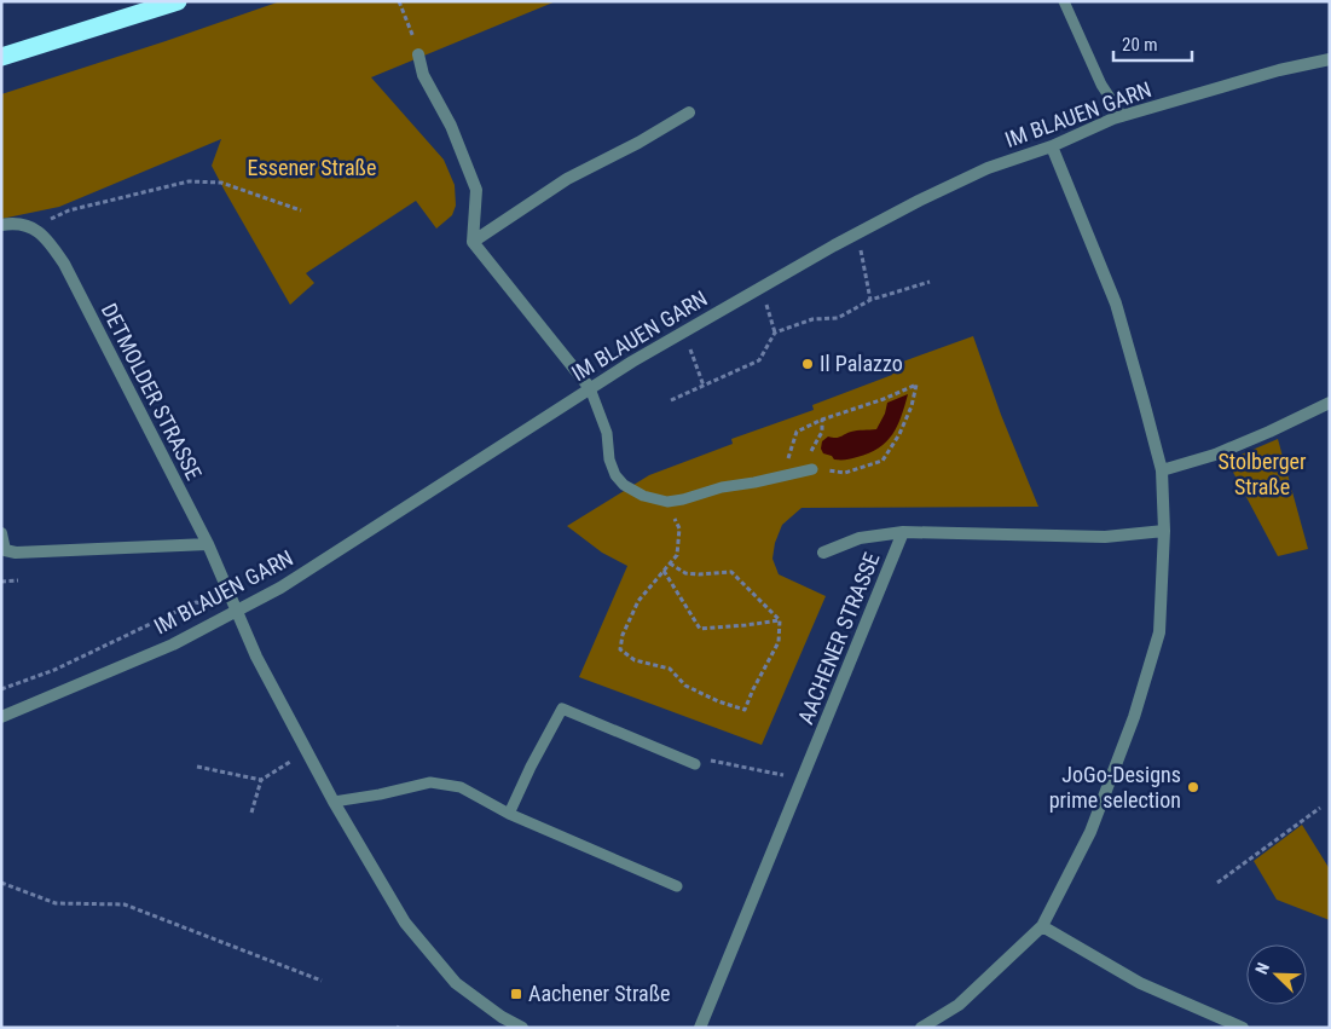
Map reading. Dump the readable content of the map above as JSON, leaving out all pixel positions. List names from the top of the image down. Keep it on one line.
{"streets":{"street":["IM BLAUEN GARN","DETMOLDER STRASSE","AACHENER STRASSE"]},"crossings":[["IM BLAUEN GARN","DETMOLDER STRASSE"]],"parks":["Essener Straße","Stolberger Straße"],"places":{"other":["Il Palazzo","JoGo-Designs prime selection"],"transit":["Aachener Straße"]},"scale_bar":"20 m","north":"top left"}
